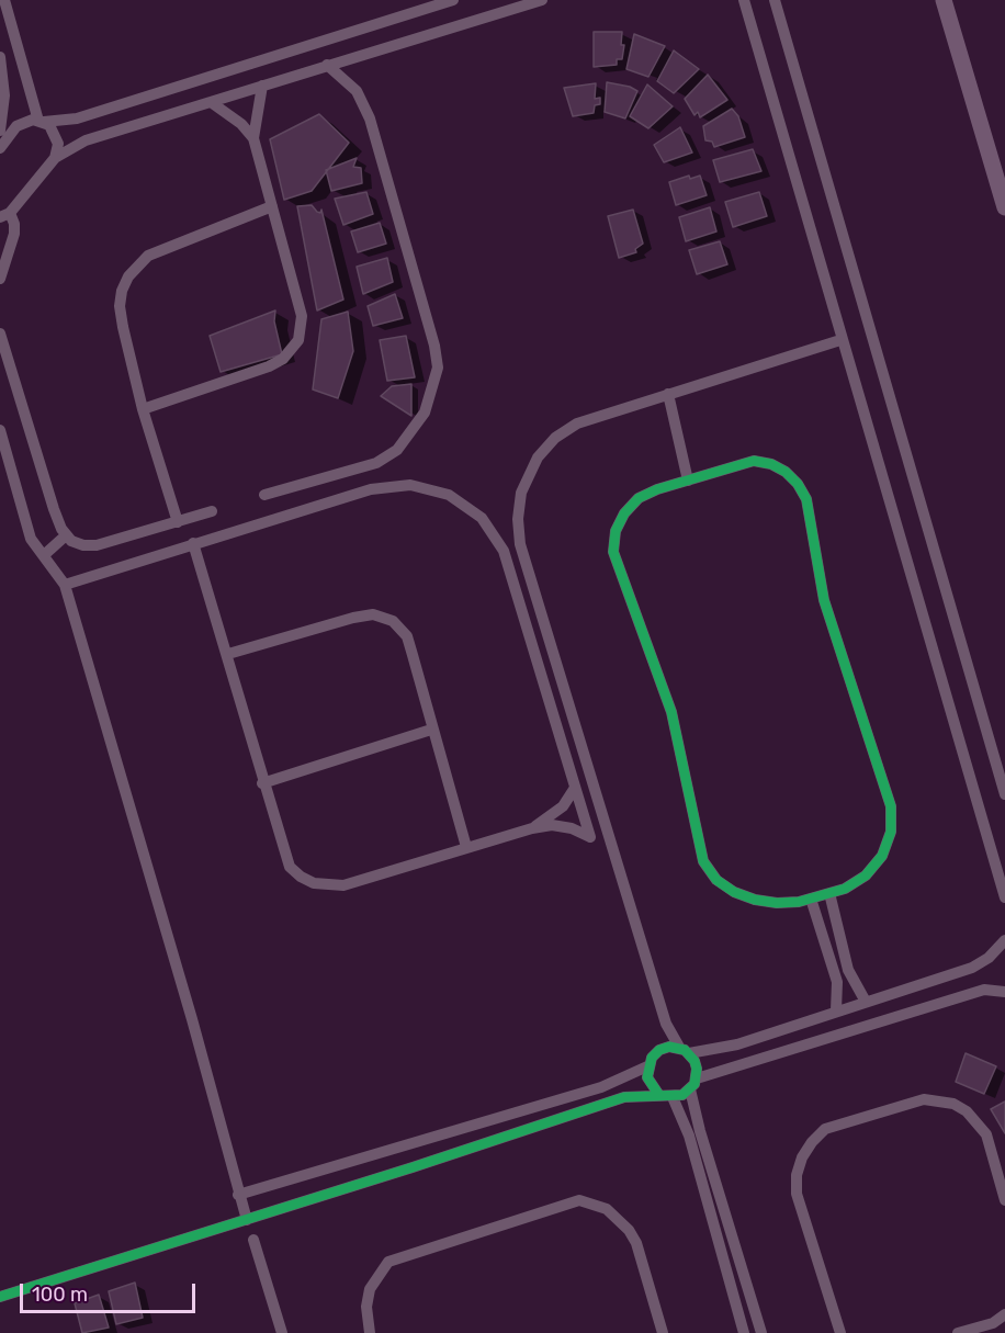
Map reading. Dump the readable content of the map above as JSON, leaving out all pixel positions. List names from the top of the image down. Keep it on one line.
{"scale_bar":"100 m"}
